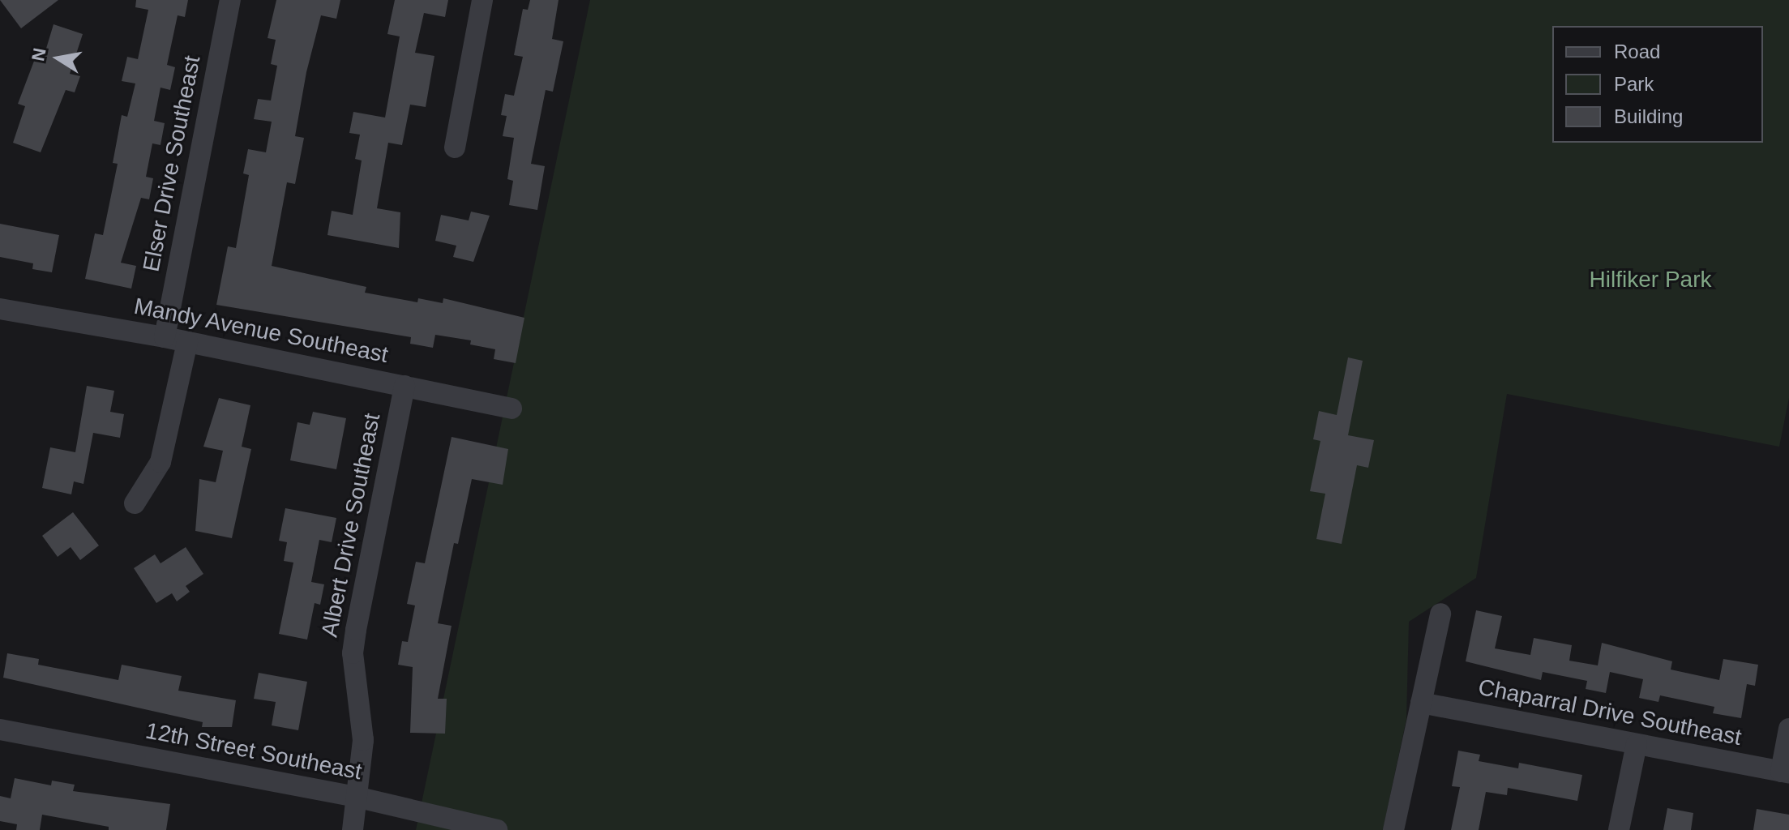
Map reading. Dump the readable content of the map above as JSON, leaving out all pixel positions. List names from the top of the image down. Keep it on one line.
{"streets":{"street":["Elser Drive Southeast","Mandy Avenue Southeast","Albert Drive Southeast","Chaparral Drive Southeast","12th Street Southeast"]},"crossings":[["Elser Drive Southeast","Mandy Avenue Southeast"],["Mandy Avenue Southeast","Albert Drive Southeast"],["Albert Drive Southeast","12th Street Southeast"]],"parks":["Hilfiker Park"],"legend":["Road","Park","Building"],"north":"left"}
